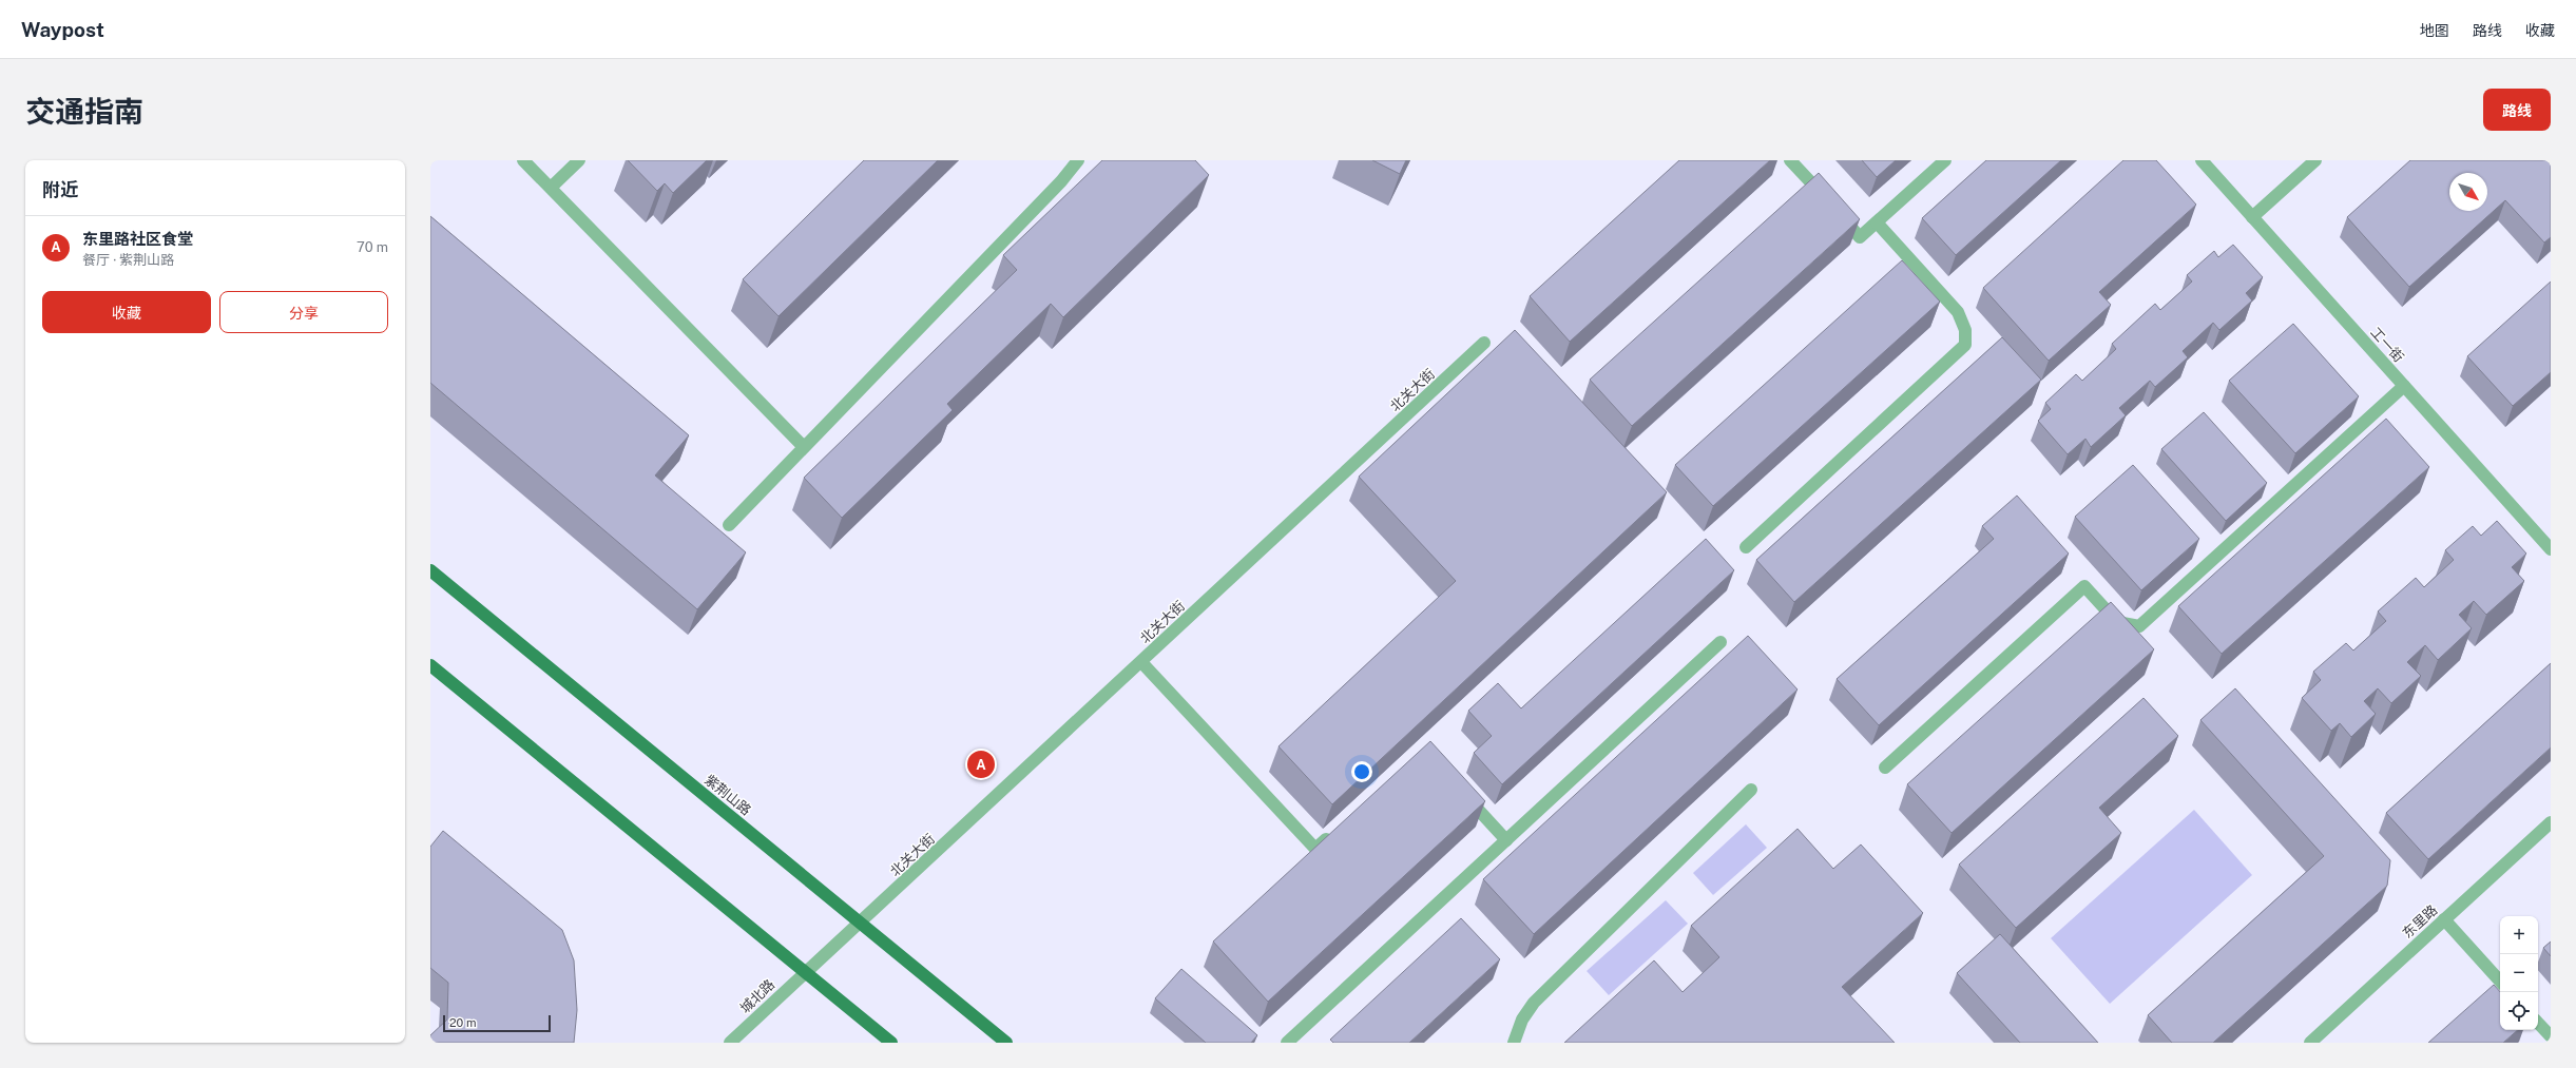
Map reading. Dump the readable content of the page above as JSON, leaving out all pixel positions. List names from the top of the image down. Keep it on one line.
{"streets":{"main road":["紫荆山路"],"street":["工一街","北关大街","东里路","城北路"]},"crossings":[["北关大街","紫荆山路"],["北关大街","城北路"]],"scale_bar":"20 m","north":"bottom right","page":{"header":"Waypost","nav":["地图","路线","收藏"],"title":"交通指南","buttons":["路线",["收藏","分享"]],"heading":"附近","list":[{"mark":"A","name":"东里路社区食堂","note":"餐厅 · 紫荆山路","value":"70 m"}],"pins":"A","map_buttons":["+","−"],"scale":"20 m"}}
